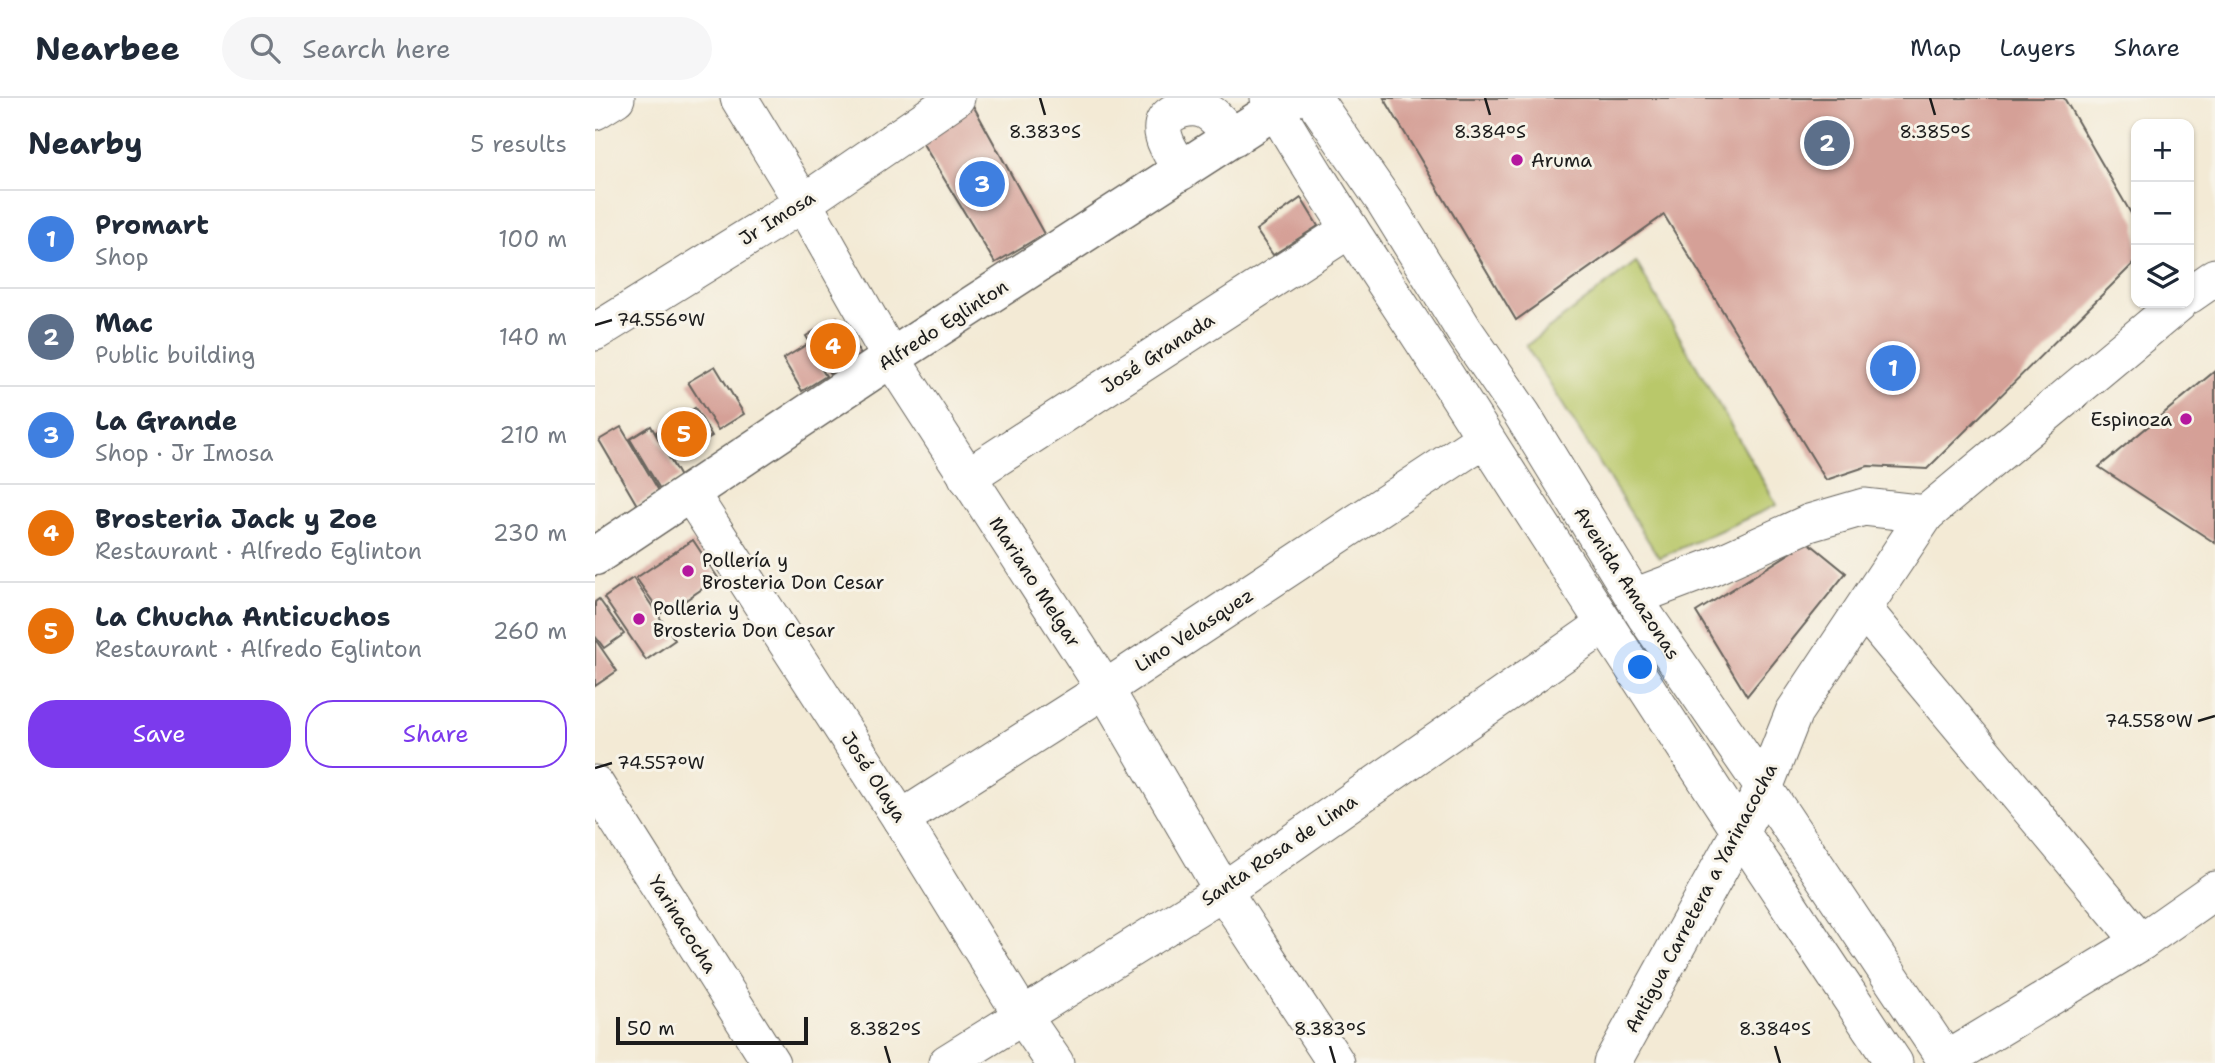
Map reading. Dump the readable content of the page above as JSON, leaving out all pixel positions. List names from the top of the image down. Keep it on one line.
{"streets":{"main road":["Alfredo Eglinton"],"street":["Jr Imosa","José Granada","Mariano Melgar","Avenida Amazonas","Lino Velasquez","José Olaya","Santa Rosa de Lima","Antigua Carretera a Yarinacocha","Yarinacocha"]},"crossings":[["Jr Imosa","Mariano Melgar"],["Alfredo Eglinton","Mariano Melgar"],["Alfredo Eglinton","José Olaya"],["José Granada","Mariano Melgar"],["Mariano Melgar","Lino Velasquez"],["Mariano Melgar","Santa Rosa de Lima"],["Avenida Amazonas","Antigua Carretera a Yarinacocha"],["Lino Velasquez","José Olaya"],["José Olaya","Santa Rosa de Lima"]],"places":["Aruma","Espinoza","Pollería y Brosteria Don Cesar","Polleria y Brosteria Don Cesar"],"scale_bar":"50 m","page":{"header":"Nearbee","search":"Search here","nav":["Map","Layers","Share"],"heading":["Nearby","5 results"],"pins":["2","3","4","1","5"],"map_buttons":["+","−"],"list":[{"mark":"1","name":"Promart","note":"Shop","value":"100 m"},{"mark":"2","name":"Mac","note":"Public building","value":"140 m"},{"mark":"3","name":"La Grande","note":"Shop · Jr Imosa","value":"210 m"},{"mark":"4","name":"Brosteria Jack y Zoe","note":"Restaurant · Alfredo Eglinton","value":"230 m"},{"mark":"5","name":"La Chucha Anticuchos","note":"Restaurant · Alfredo Eglinton","value":"260 m"}],"buttons":["Save","Share"],"scale":"50 m"},"coordinates":["8.383°S","8.384°S","8.385°S","74.556°W","74.558°W","74.557°W","8.382°S"]}
